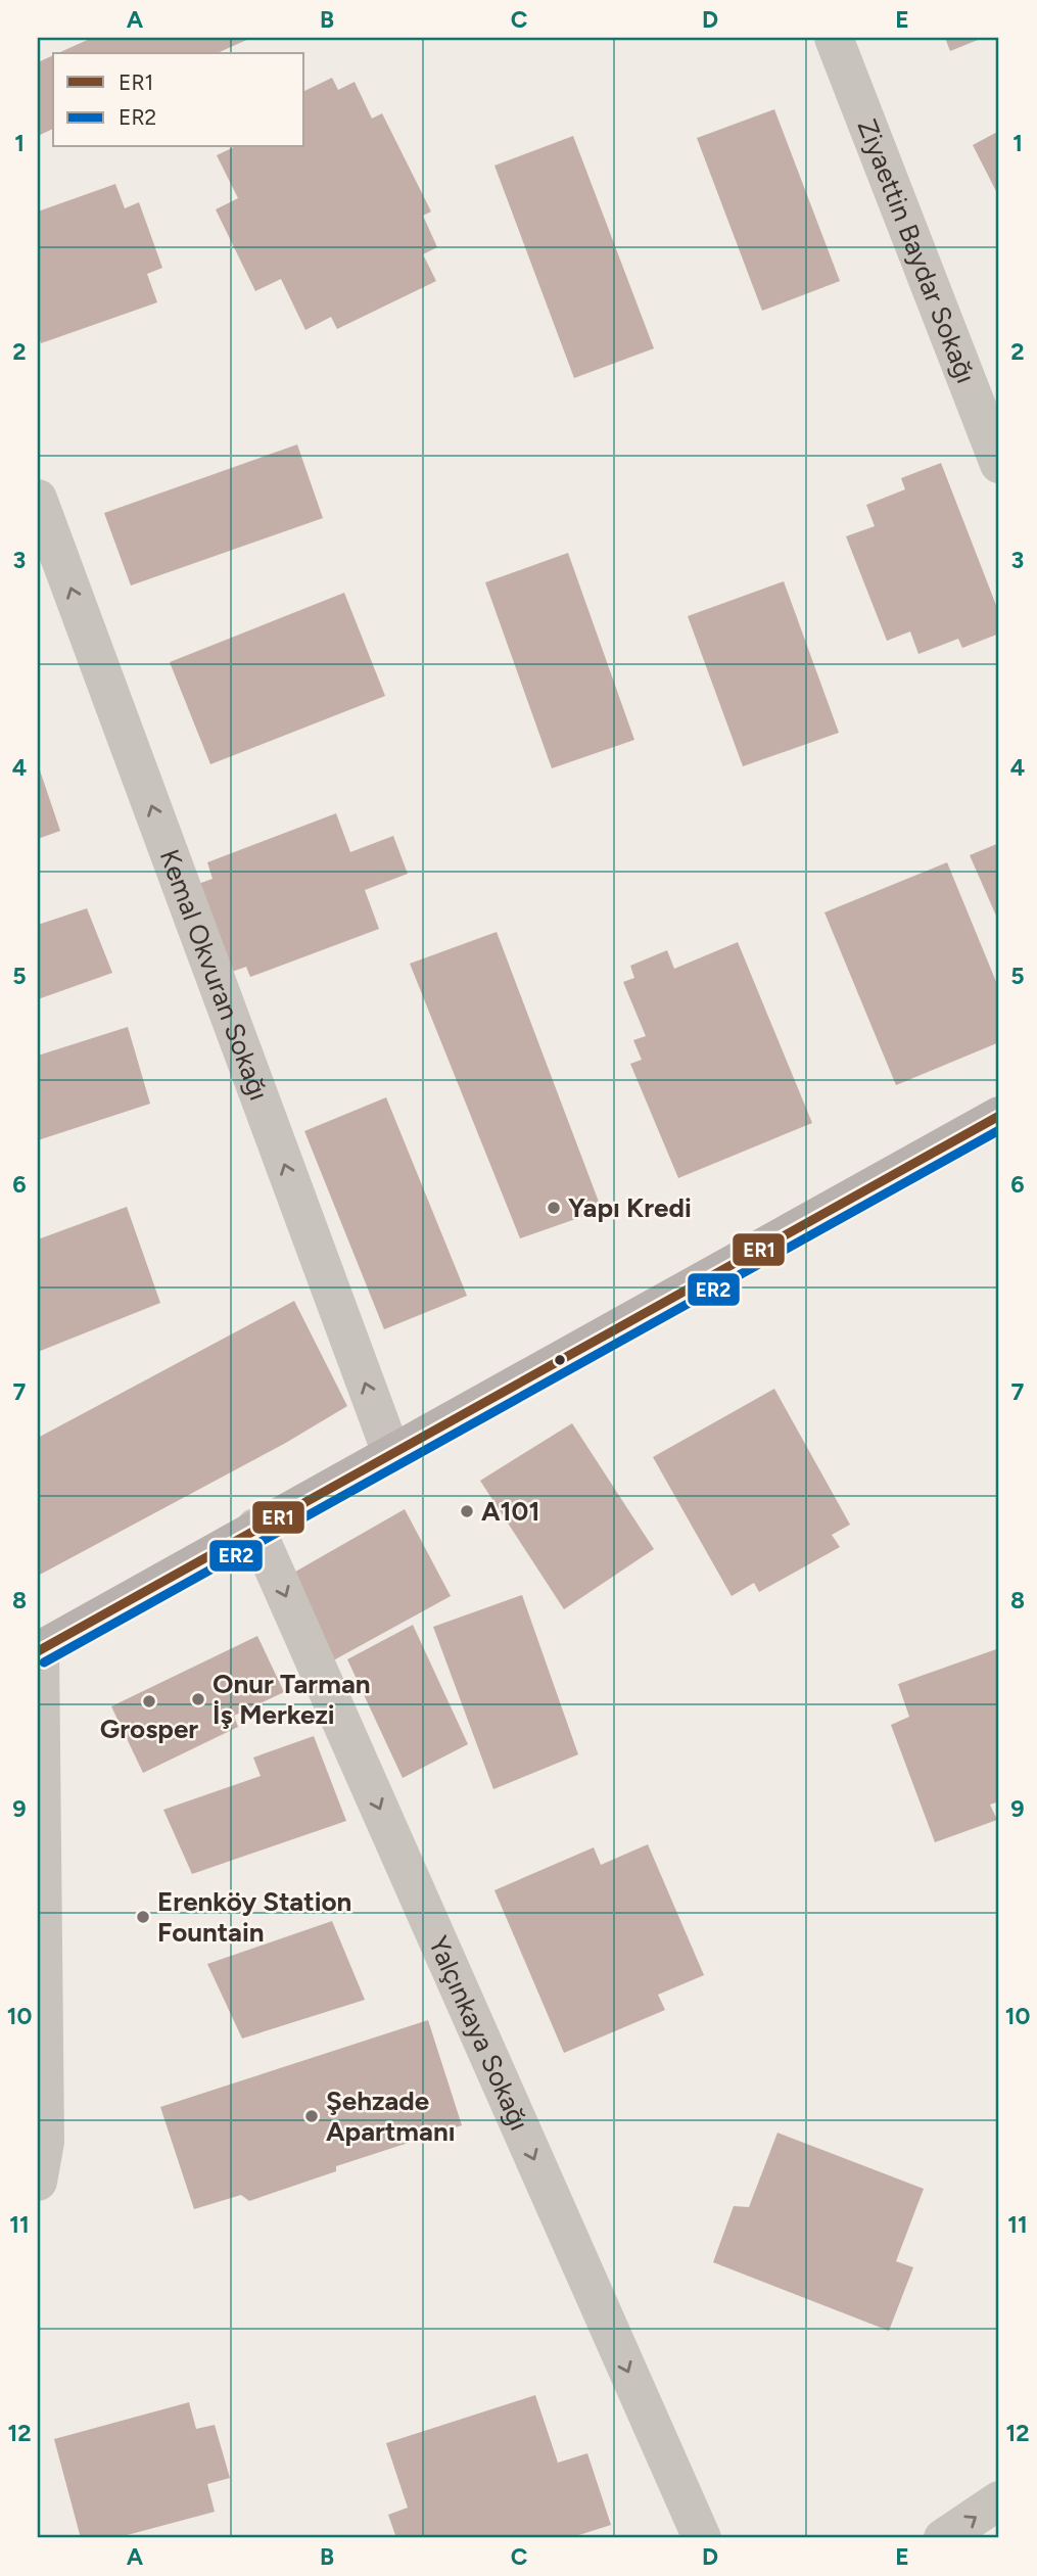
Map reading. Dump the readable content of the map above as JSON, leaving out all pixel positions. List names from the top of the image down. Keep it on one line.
{"streets":{"street":["Ziyaettin Baydar Sokağı","Kemal Okvuran Sokağı","Yalçınkaya Sokağı"]},"one_way":["Kemal Okvuran Sokağı","Yalçınkaya Sokağı"],"places":["Yapı Kredi","A101","Onur Tarman İş Merkezi","Grosper","Erenköy Station Fountain","Şehzade Apartmanı"],"lines":["transit line ER1","transit line ER2"],"legend":["ER1","ER2"],"grid":{"columns":["A","B","C","D","E"],"rows":["1","2","3","4","5","6","7","8","9","10","11","12"]}}
